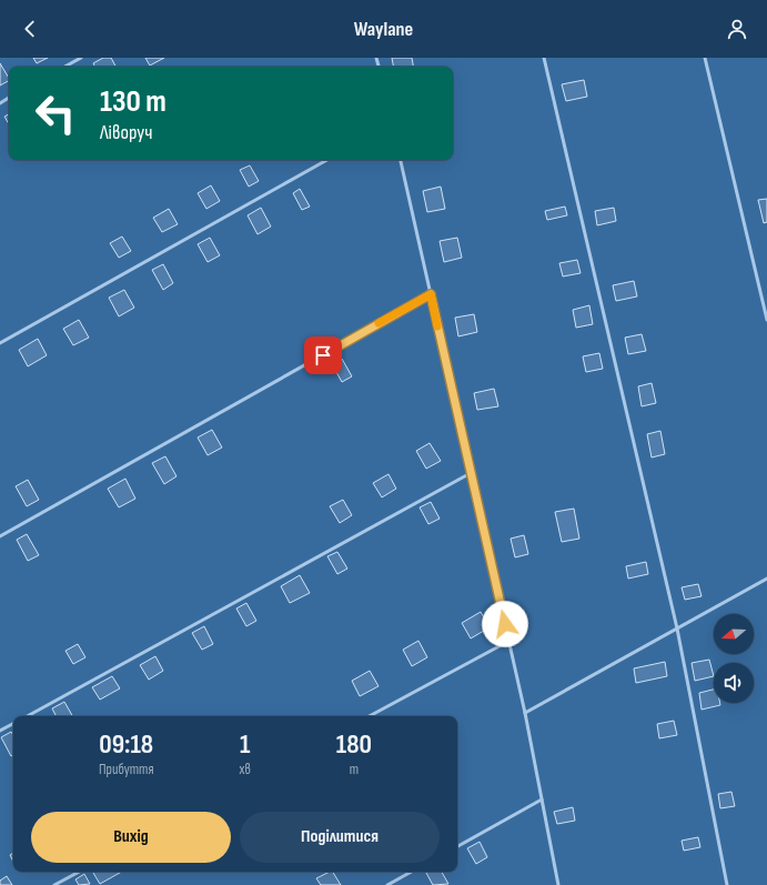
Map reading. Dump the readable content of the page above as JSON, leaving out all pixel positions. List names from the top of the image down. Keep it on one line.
{"north":"left","page":{"header":"Waylane","turn":["130 m","Ліворуч"],"eta":["09:18","Прибуття","1","хв","180","m"],"buttons":["Вихід","Поділитися"]}}
